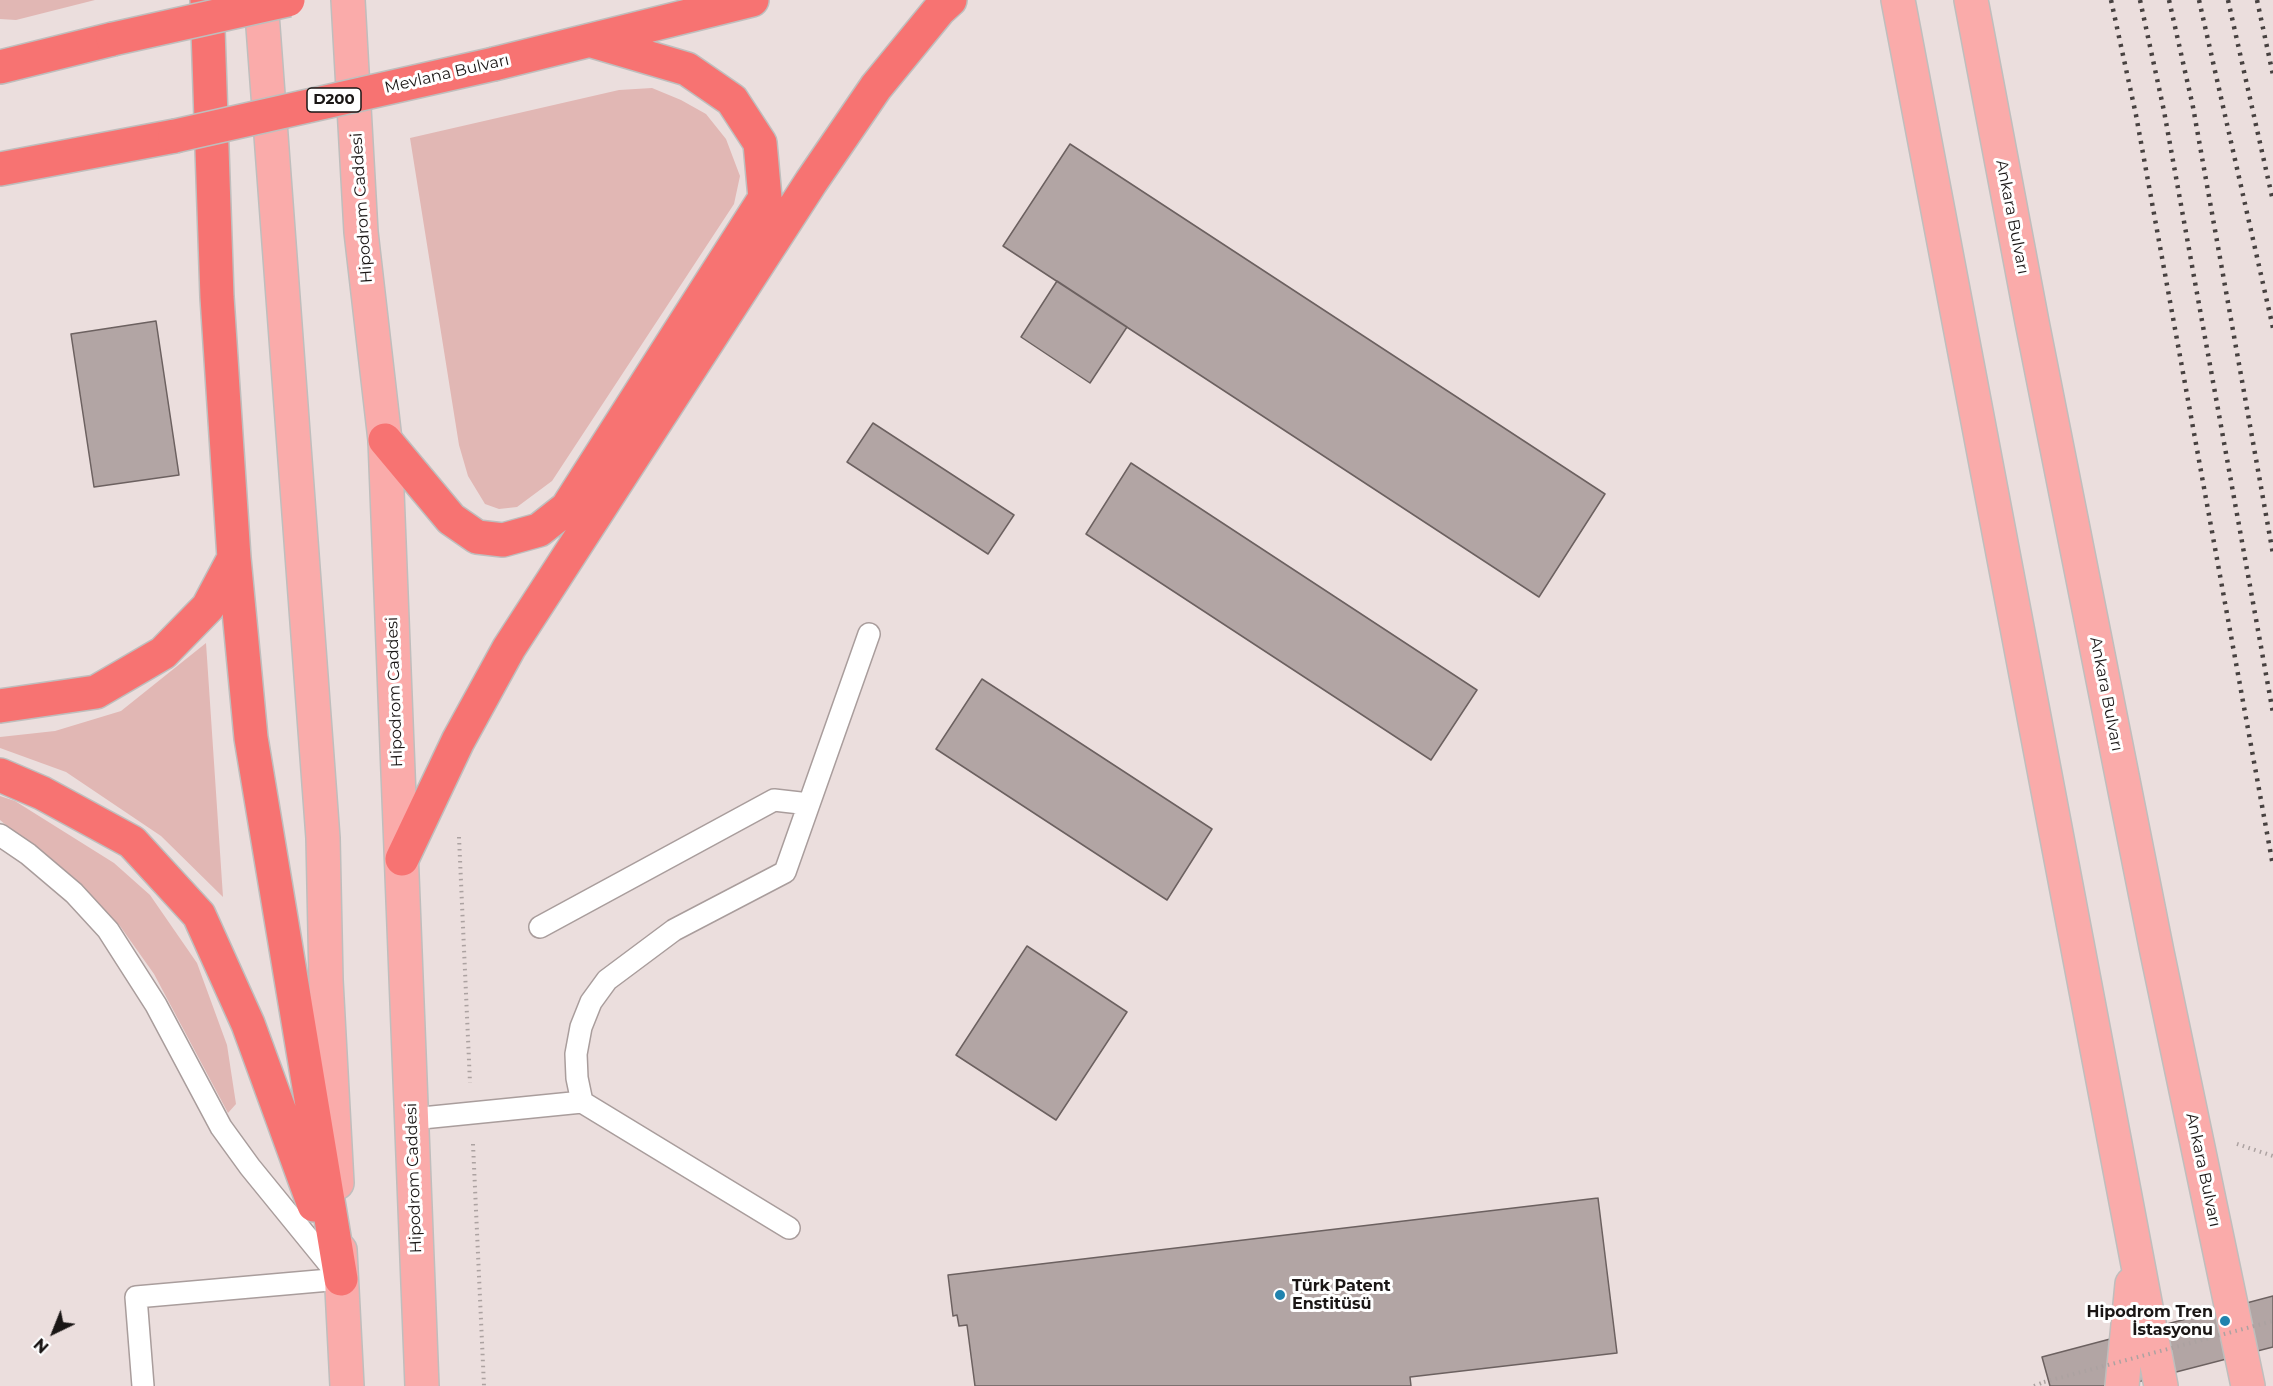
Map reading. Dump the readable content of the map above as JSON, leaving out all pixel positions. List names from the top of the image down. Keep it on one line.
{"streets":{"highway":["Mevlana Bulvarı","D200"],"main road":["Hipodrom Caddesi","Ankara Bulvarı"]},"places":["Türk Patent Enstitüsü","Hipodrom Tren İstasyonu"],"north":"bottom left"}
